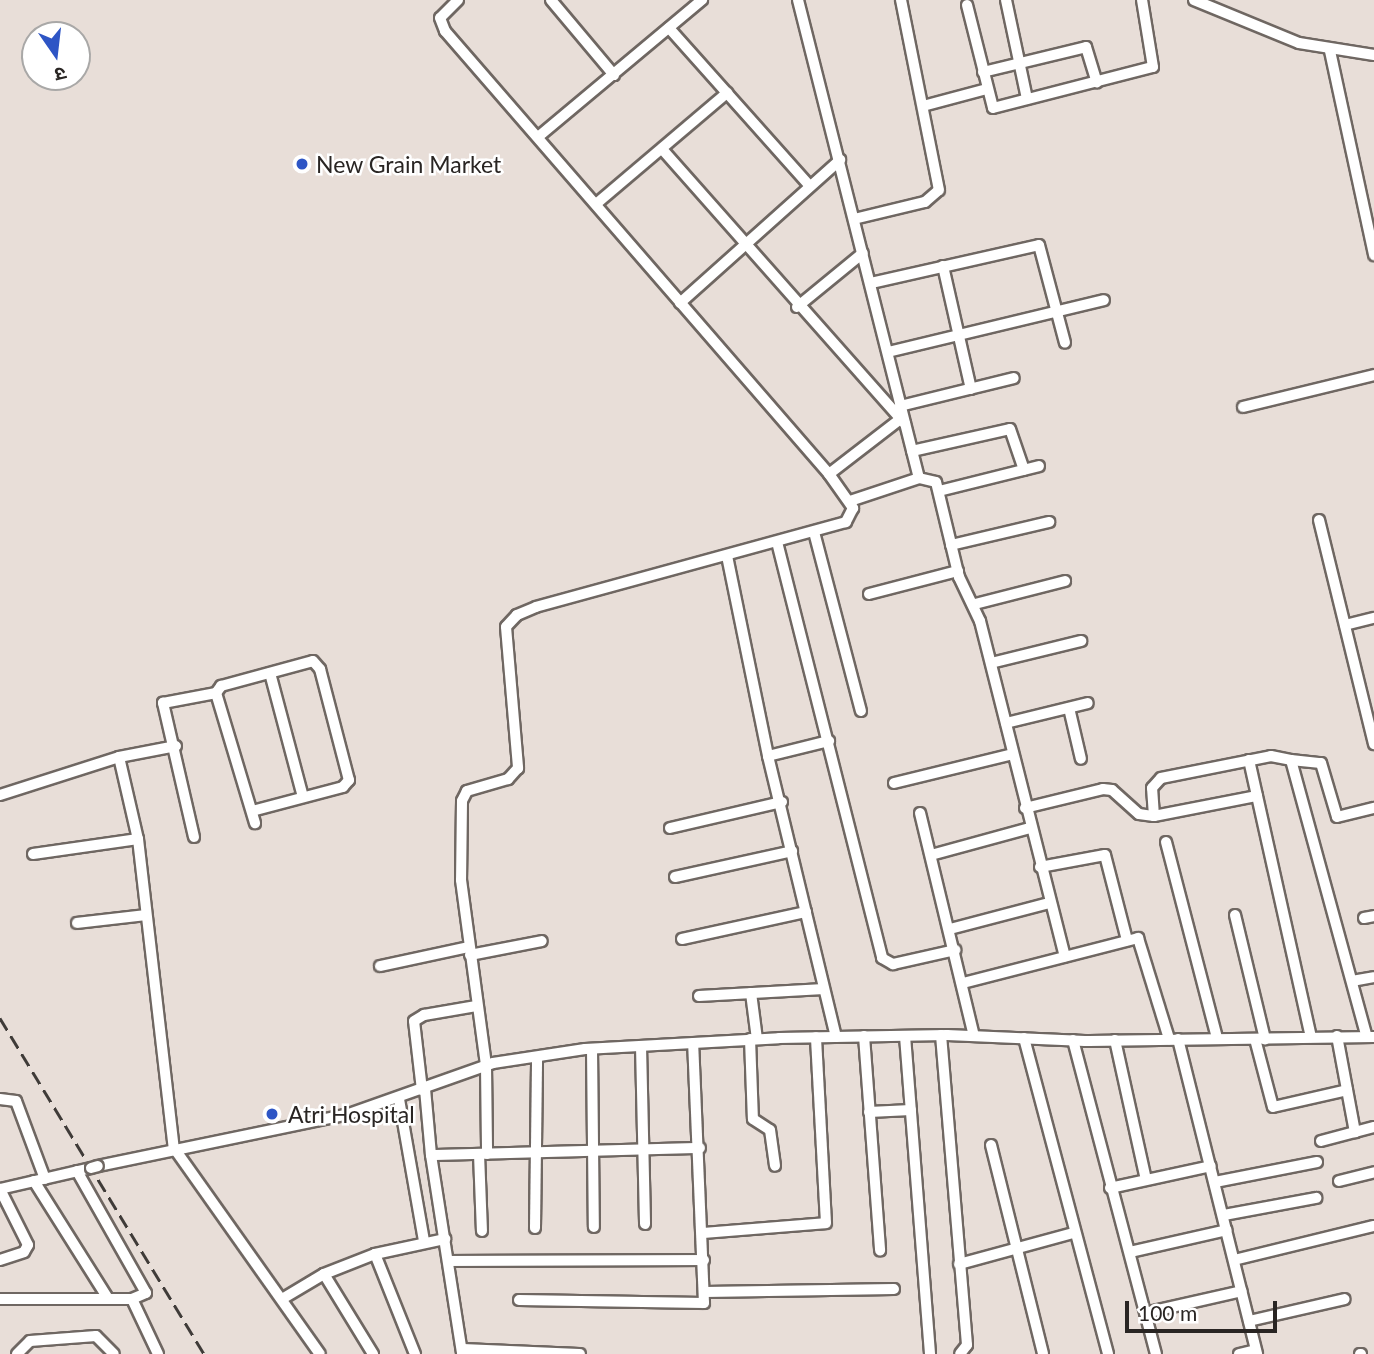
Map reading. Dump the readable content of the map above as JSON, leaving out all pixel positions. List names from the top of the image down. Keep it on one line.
{"places":["New Grain Market","Atri Hospital"],"scale_bar":"100 m","north":"bottom"}
